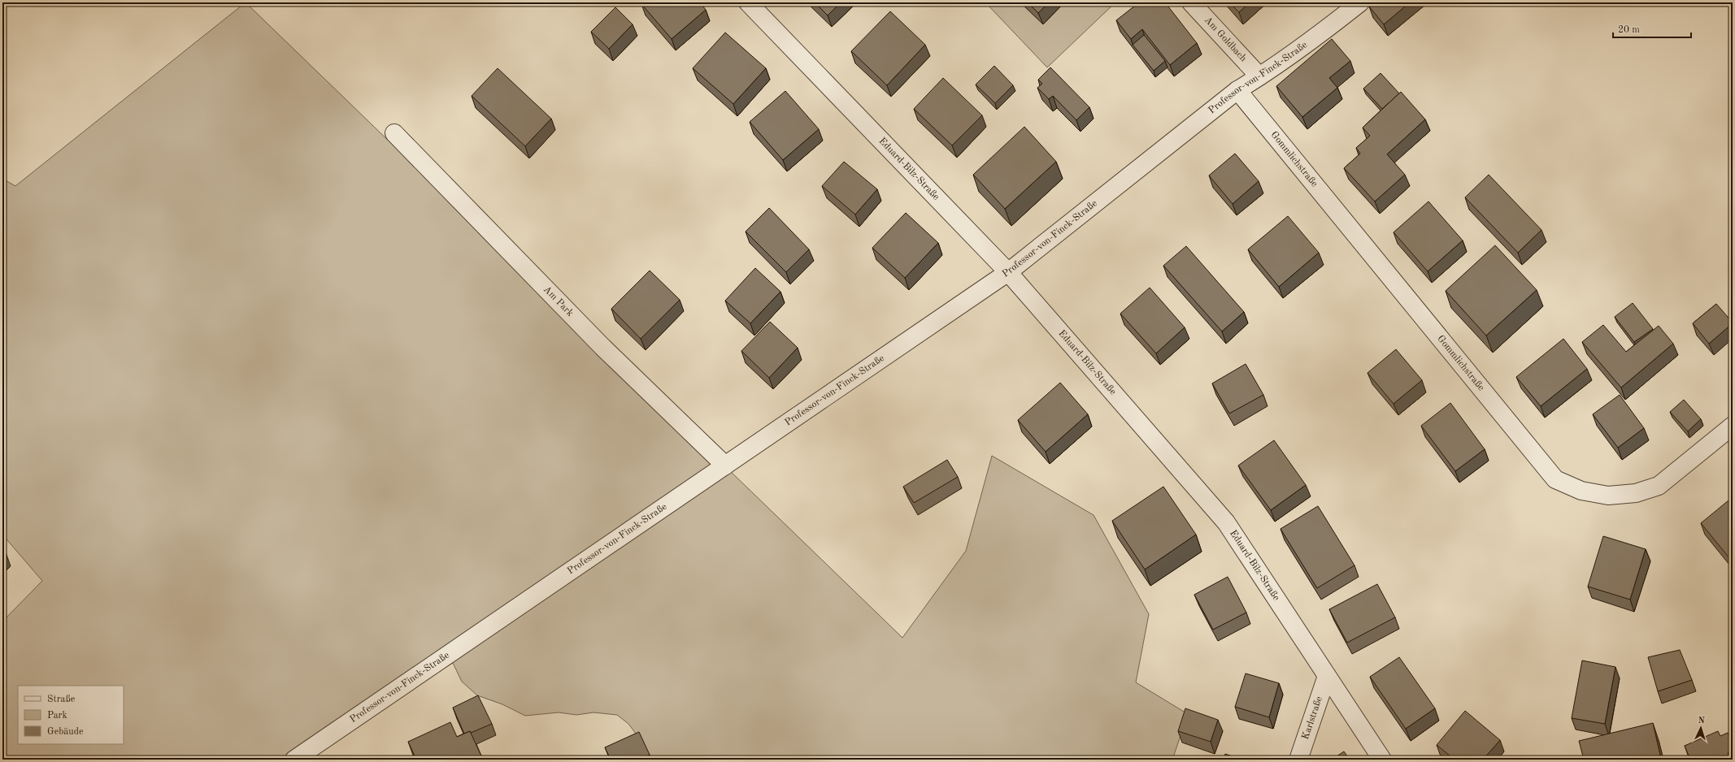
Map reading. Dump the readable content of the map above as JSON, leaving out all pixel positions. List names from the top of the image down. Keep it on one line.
{"streets":{"street":["Am Goldbach","Professor-von-Finck-Straße","Gommlichstraße","Eduard-Bilz-Straße","Am Park","Karlstraße"]},"crossings":[["Am Goldbach","Professor-von-Finck-Straße"],["Professor-von-Finck-Straße","Gommlichstraße"],["Professor-von-Finck-Straße","Eduard-Bilz-Straße"],["Professor-von-Finck-Straße","Am Park"],["Eduard-Bilz-Straße","Karlstraße"]],"legend":["Straße","Park","Gebäude"],"scale_bar":"20 m","north":"top"}
